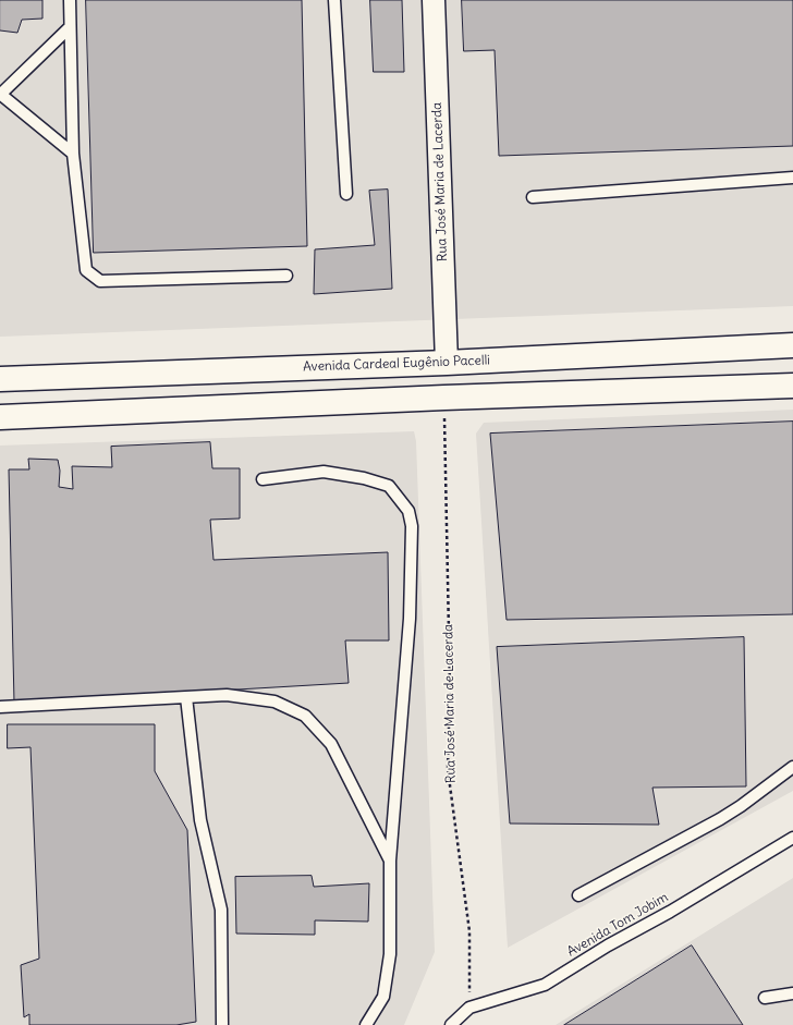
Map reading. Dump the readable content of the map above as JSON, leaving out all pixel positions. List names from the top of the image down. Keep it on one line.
{"streets":{"highway":["Avenida Cardeal Eugênio Pacelli"],"street":["Rua José Maria de Lacerda"],"lane":["Avenida Tom Jobim"]},"crossings":[["Rua José Maria de Lacerda","Avenida Cardeal Eugênio Pacelli"],["Rua José Maria de Lacerda","Avenida Tom Jobim"]]}
